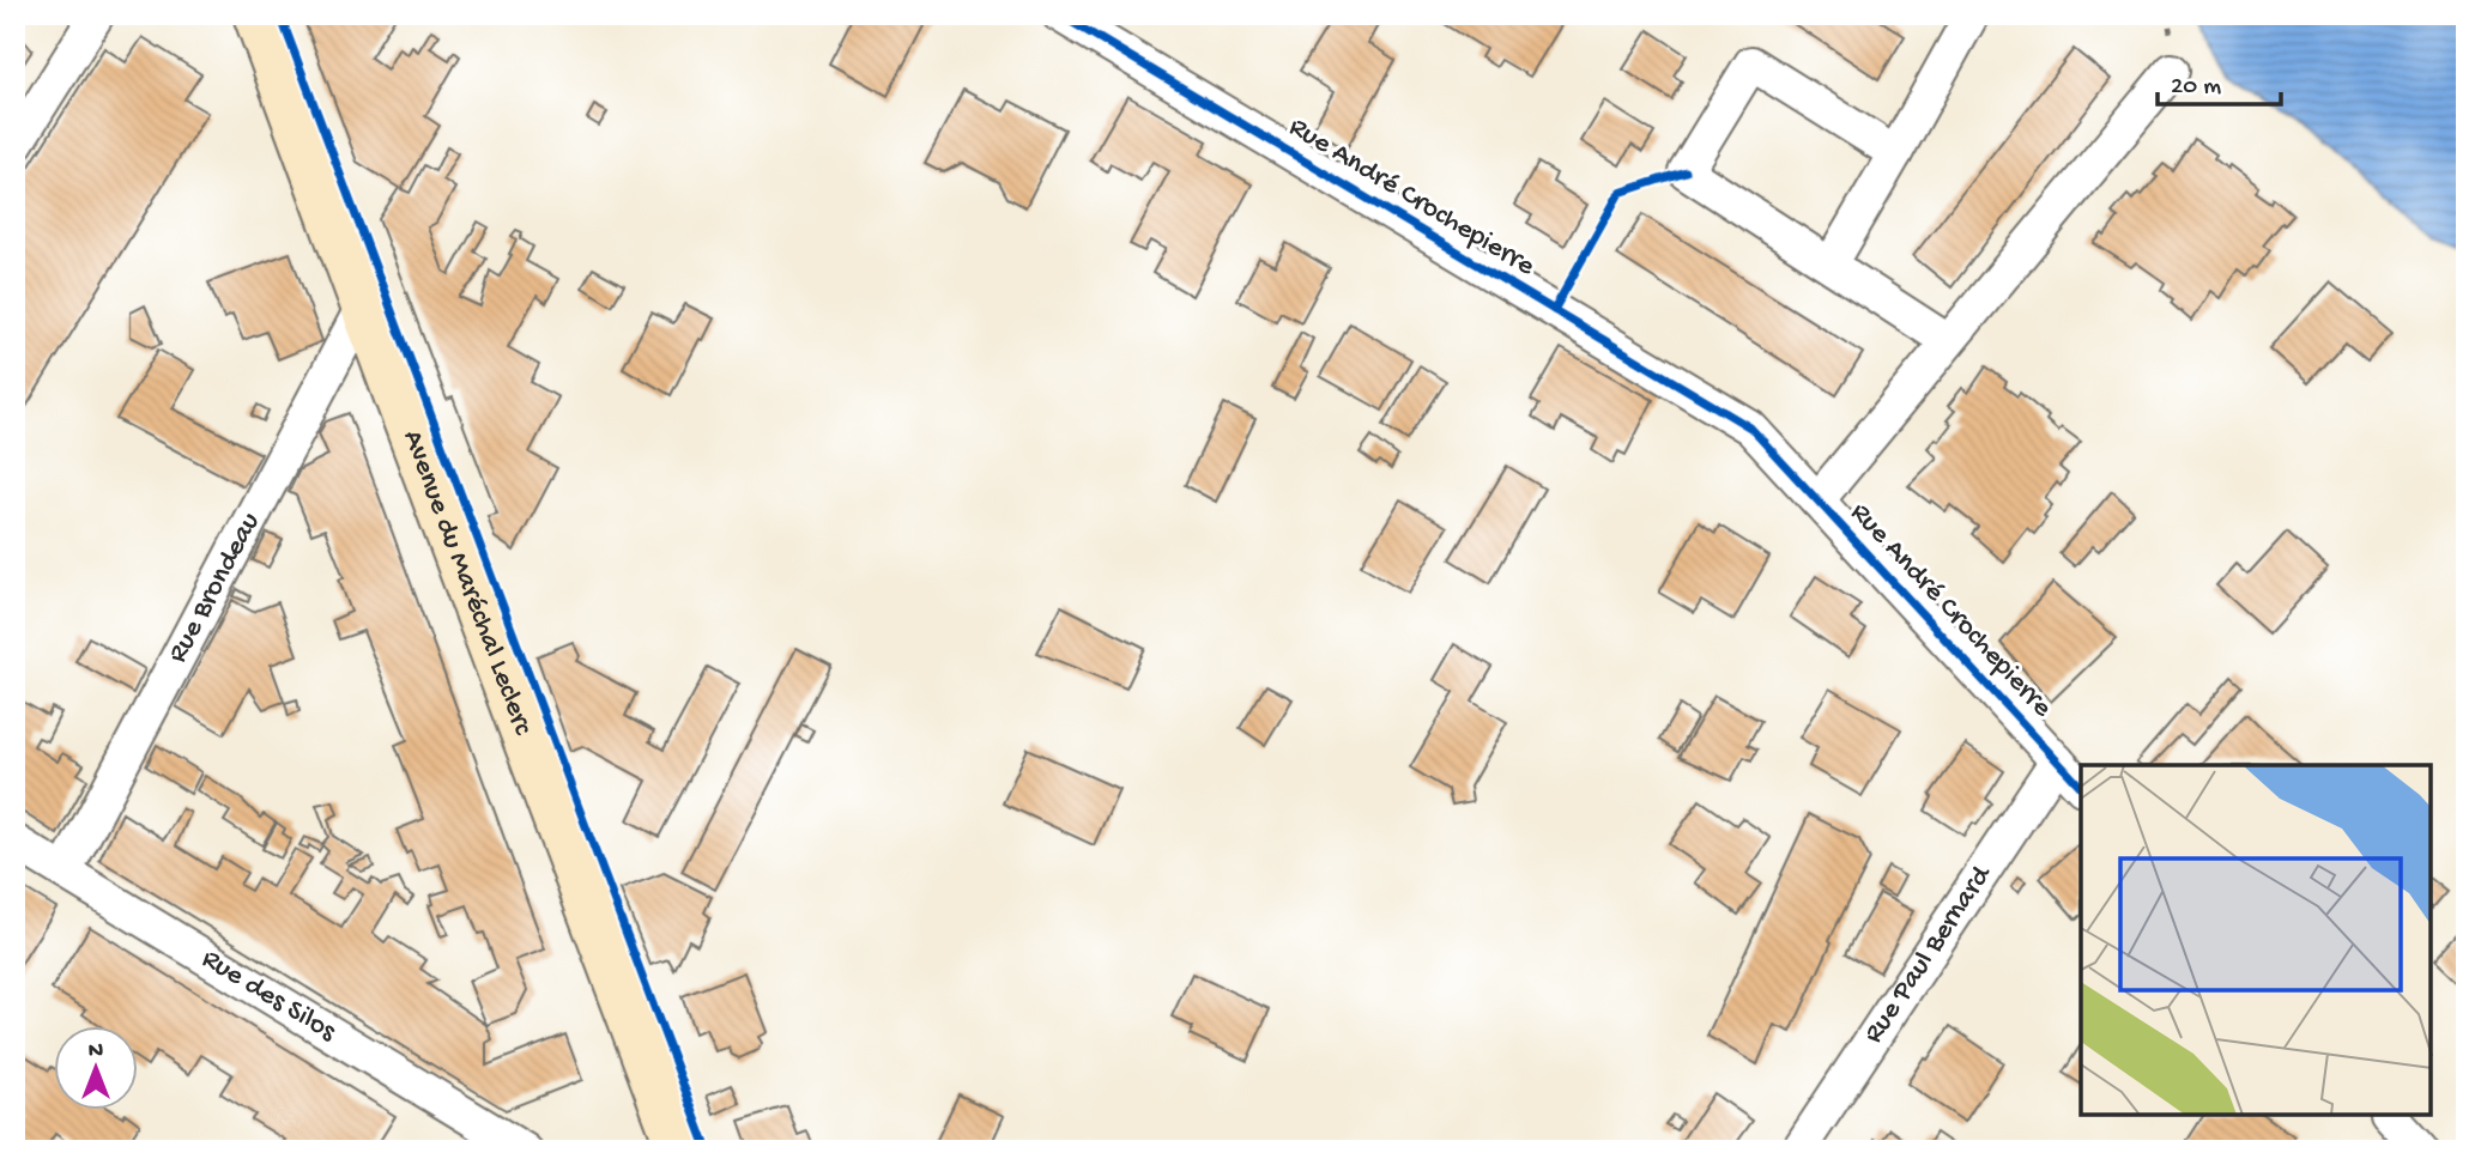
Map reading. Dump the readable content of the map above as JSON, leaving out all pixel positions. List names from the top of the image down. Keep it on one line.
{"streets":{"main road":["Avenue du Maréchal Leclerc"],"street":["Rue André Crochepierre","Rue Brondeau","Rue Paul Bernard","Rue des Silos"]},"crossings":[["Rue André Crochepierre","Rue Paul Bernard"],["Avenue du Maréchal Leclerc","Rue Brondeau"],["Rue Brondeau","Rue des Silos"]],"scale_bar":"20 m","north":"top"}
